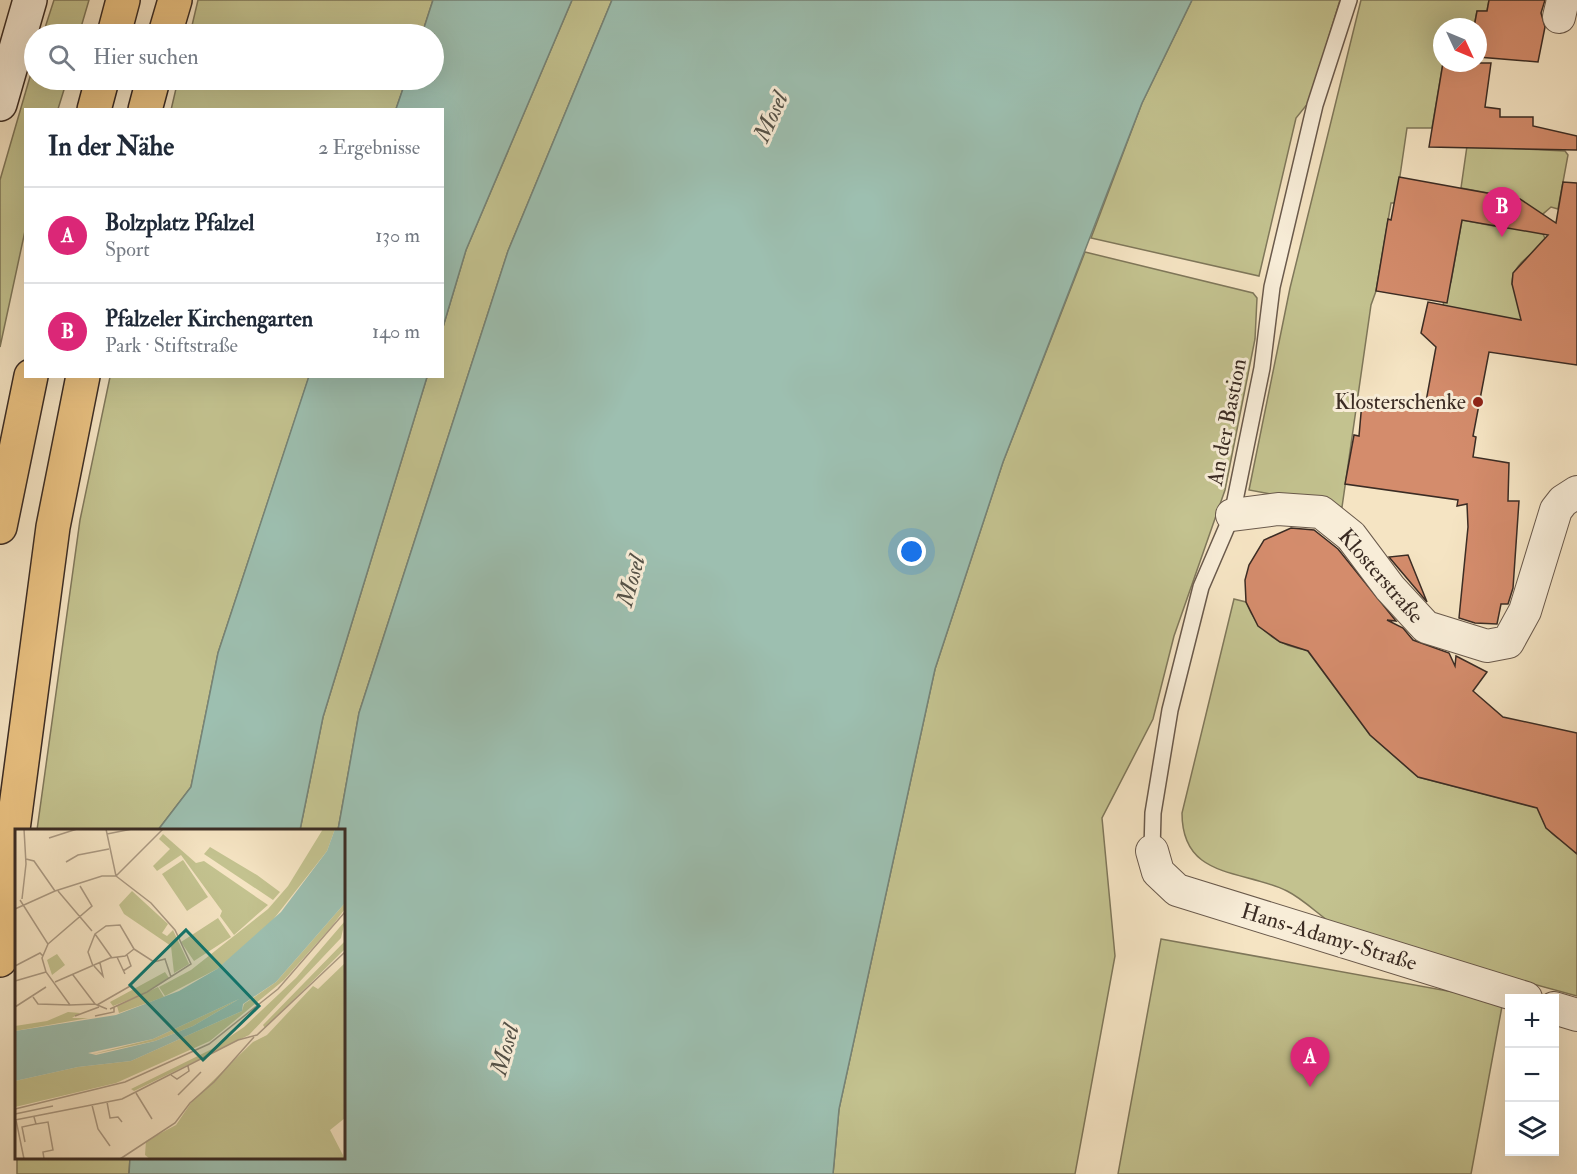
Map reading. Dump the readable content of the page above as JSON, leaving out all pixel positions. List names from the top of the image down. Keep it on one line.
{"streets":{"street":["Klosterstraße","Hans-Adamy-Straße"],"lane":["An der Bastion"]},"crossings":[["An der Bastion","Klosterstraße"],["An der Bastion","Hans-Adamy-Straße"]],"water":["Mosel"],"places":["Klosterschenke"],"north":"bottom right","page":{"search":"Hier suchen","heading":["In der Nähe","2 Ergebnisse"],"list":[{"mark":"A","name":"Bolzplatz Pfalzel","note":"Sport","value":"130 m"},{"mark":"B","name":"Pfalzeler Kirchengarten","note":"Park · Stiftstraße","value":"140 m"}],"pins":["B","A"],"map_buttons":["+","−"]}}
